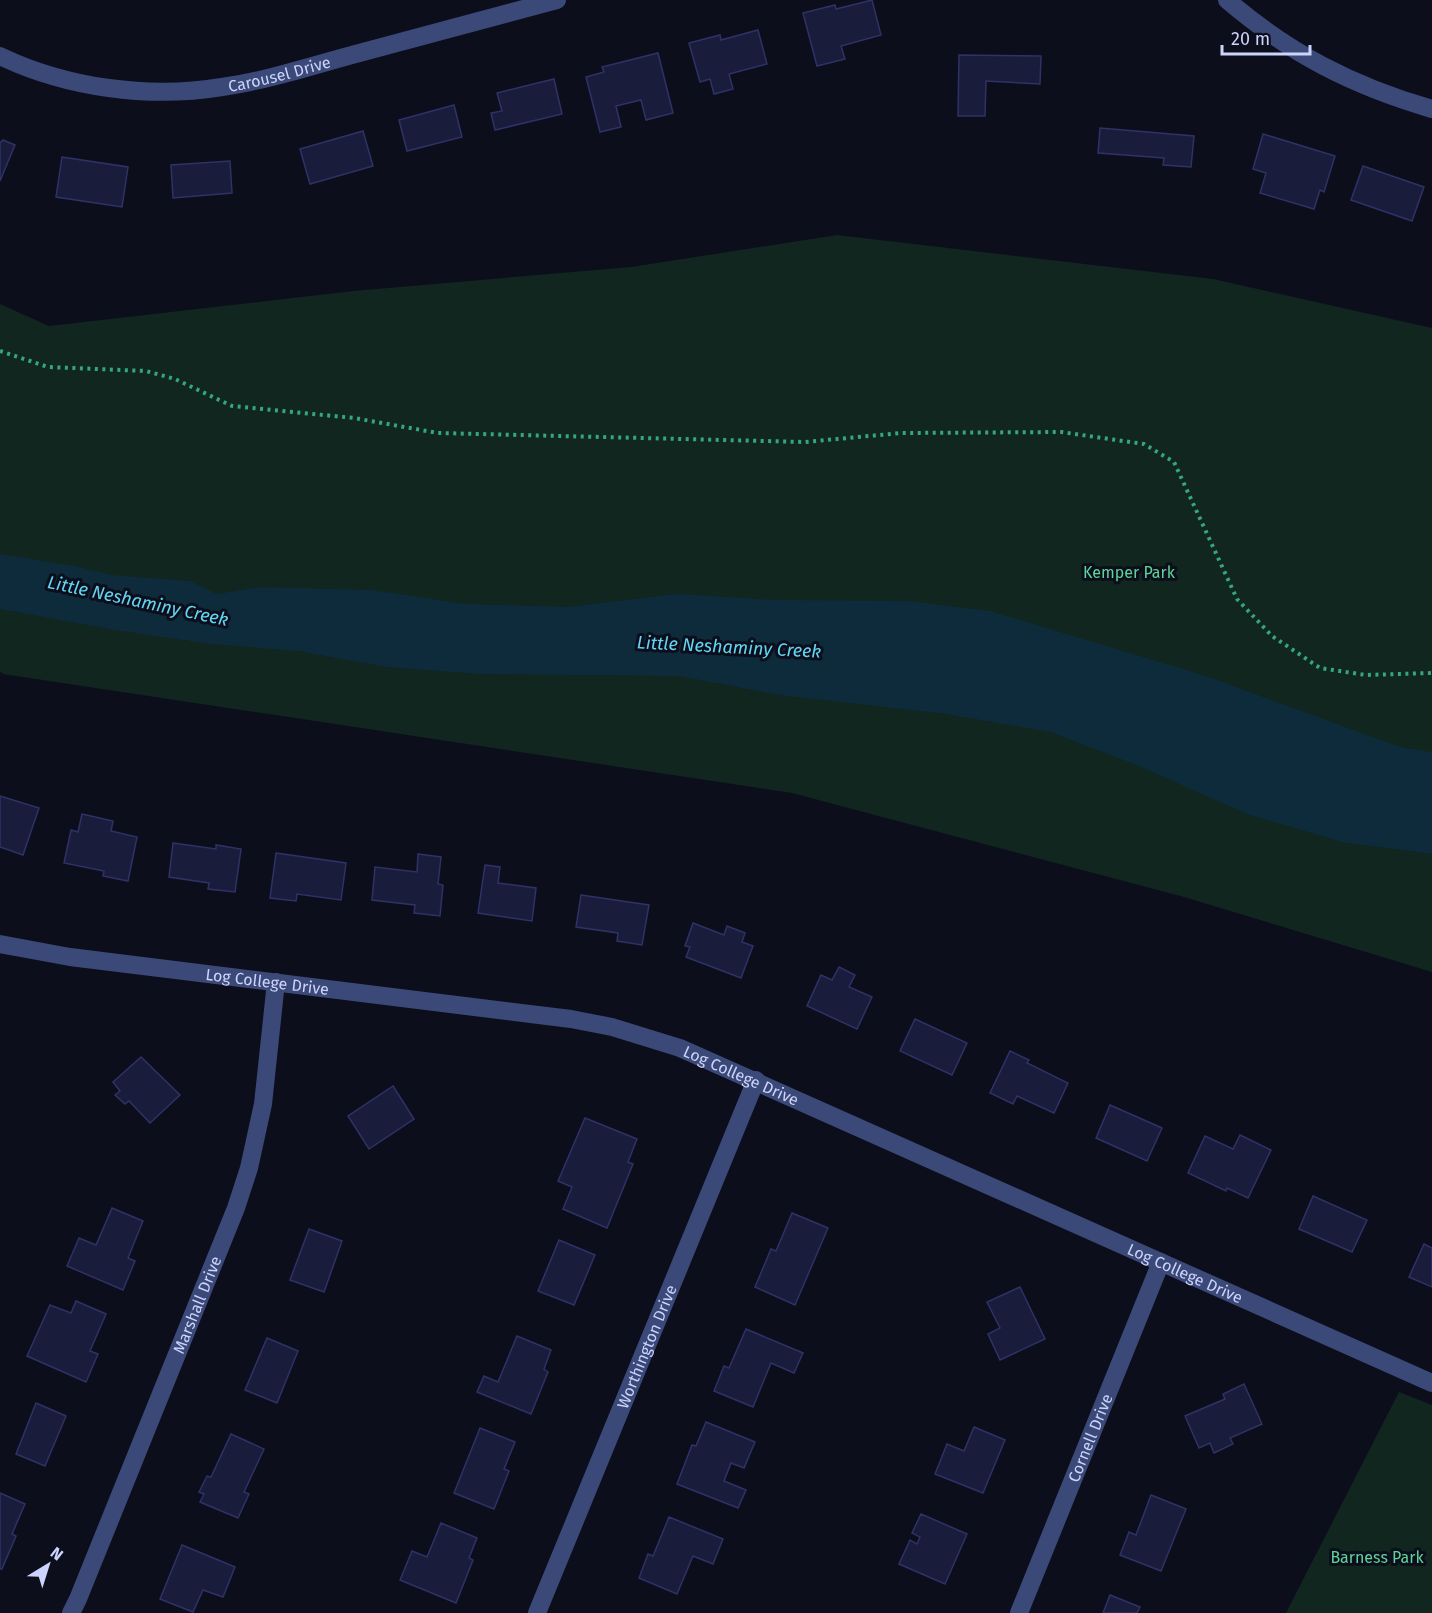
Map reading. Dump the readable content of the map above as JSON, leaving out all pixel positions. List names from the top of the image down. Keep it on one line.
{"streets":{"street":["Carousel Drive","Log College Drive","Marshall Drive","Worthington Drive","Cornell Drive"]},"crossings":[["Log College Drive","Marshall Drive"],["Log College Drive","Worthington Drive"],["Log College Drive","Cornell Drive"]],"water":["Little Neshaminy Creek"],"parks":["Kemper Park","Barness Park"],"scale_bar":"20 m","north":"top right"}
